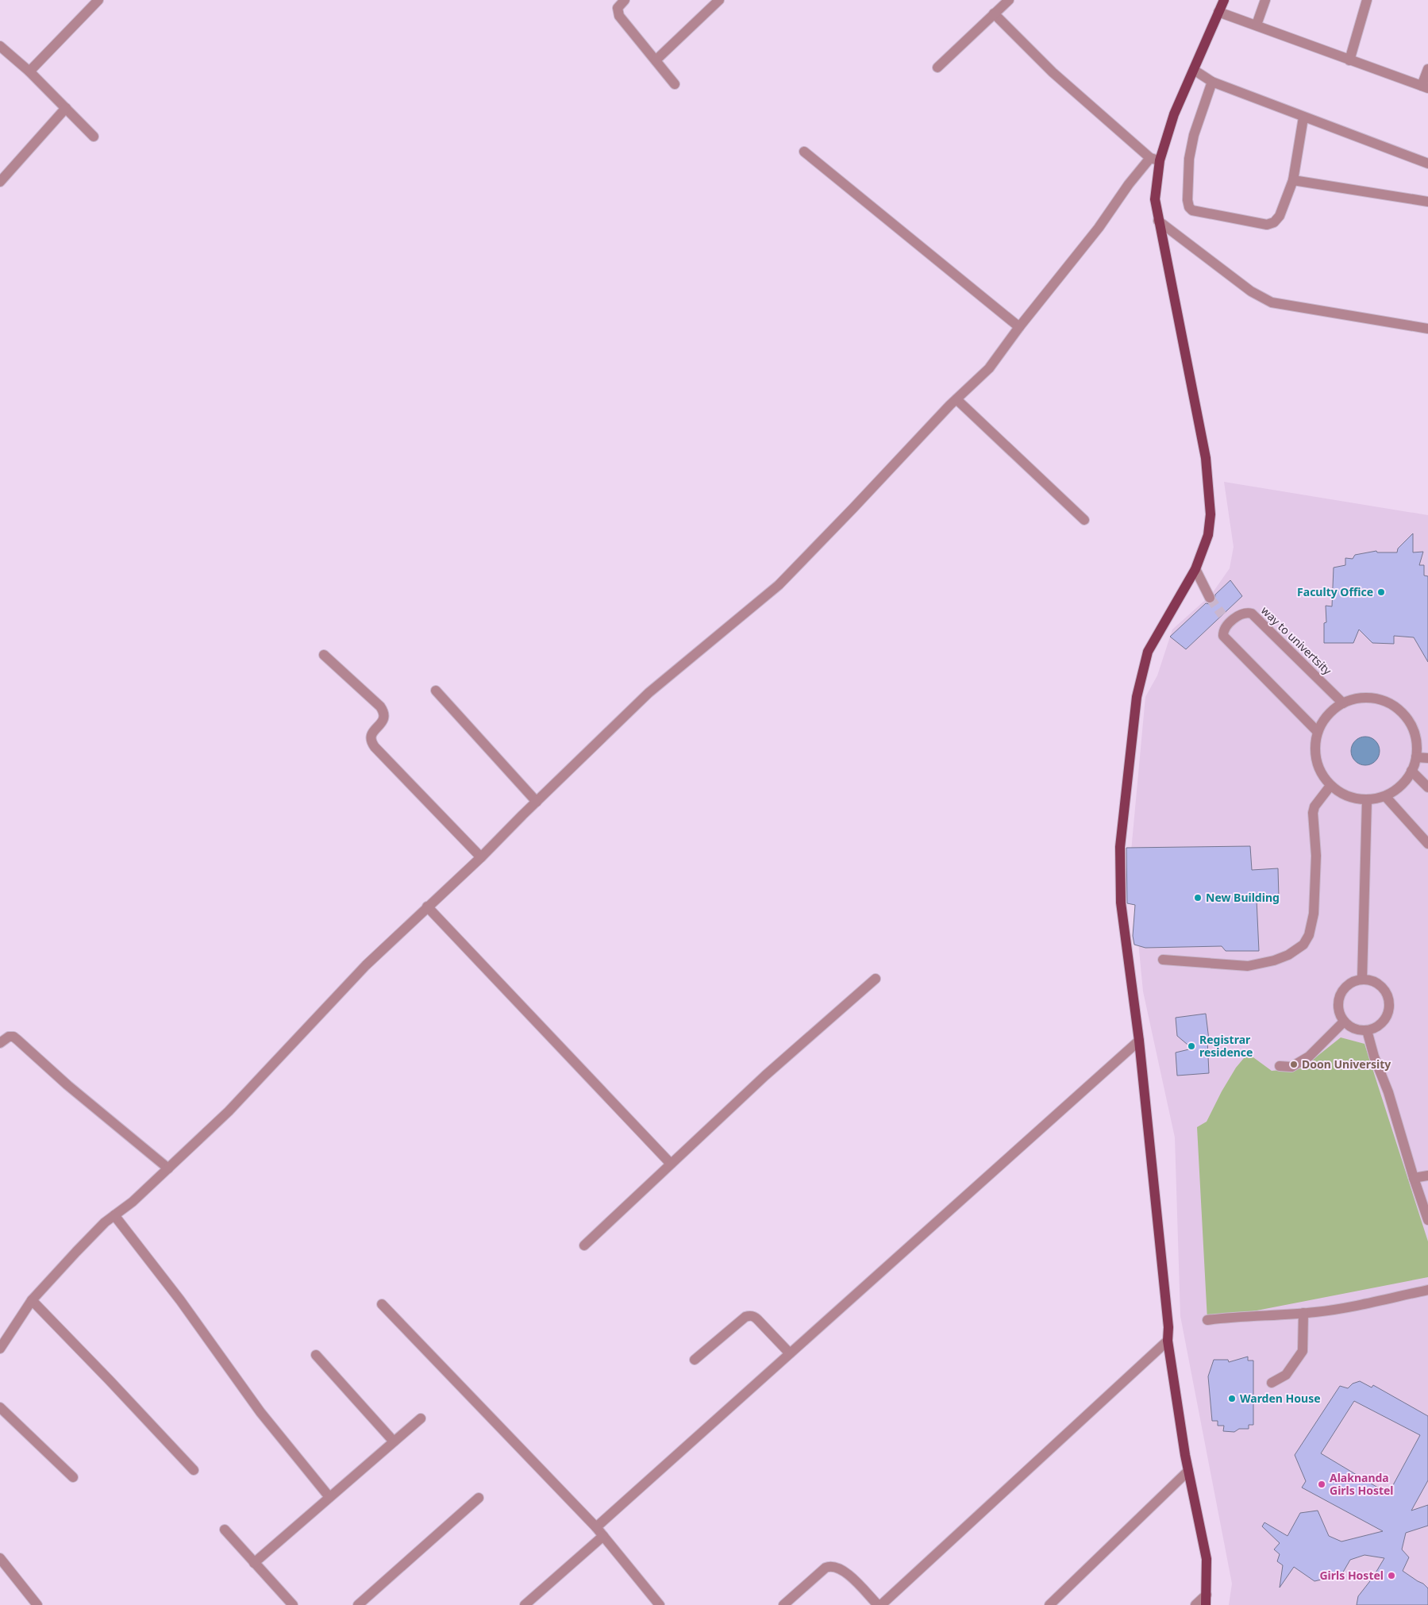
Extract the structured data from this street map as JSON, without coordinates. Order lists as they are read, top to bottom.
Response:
{
  "streets": {
    "street": ["way to univertsity"]
  },
  "places": [
    "Faculty Office",
    "New Building",
    "Registrar residence",
    "Doon University",
    "Warden House",
    "Alaknanda Girls Hostel",
    "Girls Hostel"
  ]
}
